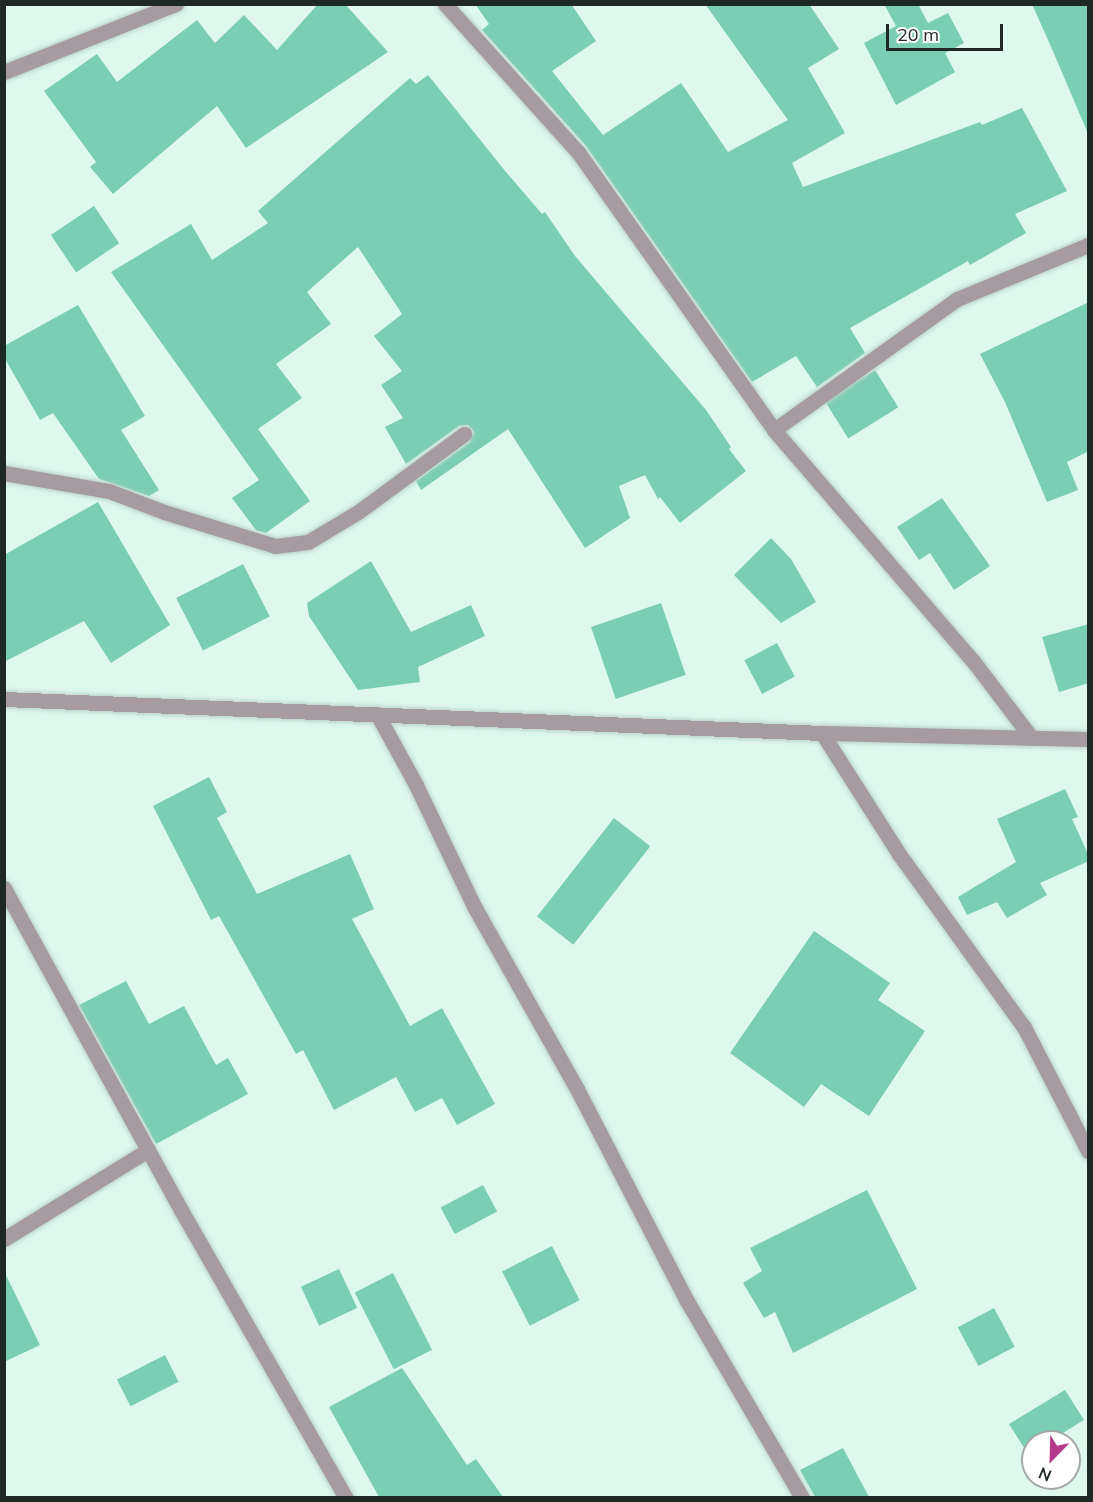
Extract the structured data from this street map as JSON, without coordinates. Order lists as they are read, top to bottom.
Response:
{
  "scale_bar": "20 m",
  "north": "bottom left"
}
